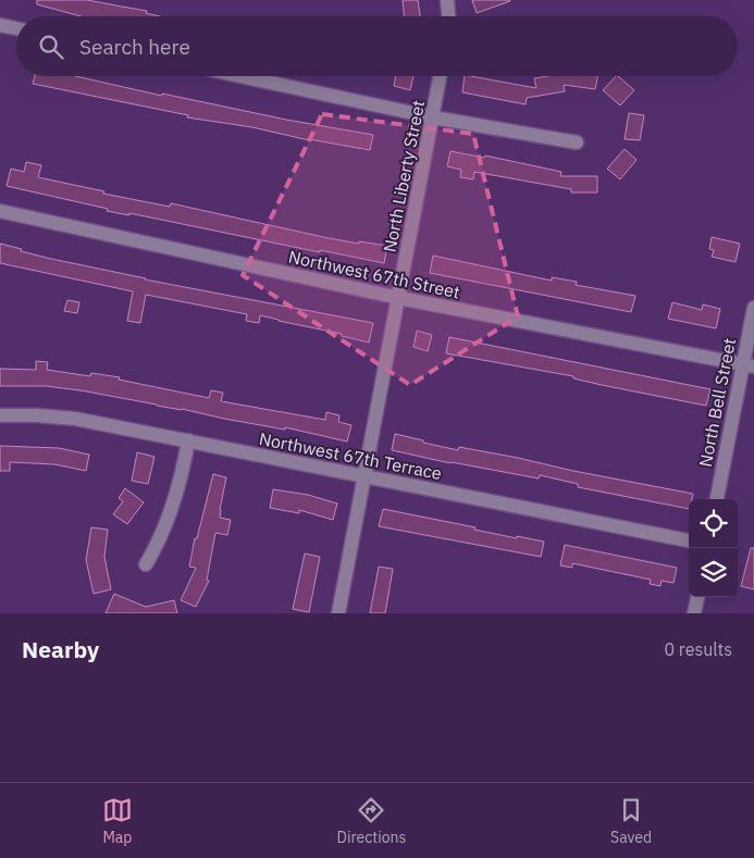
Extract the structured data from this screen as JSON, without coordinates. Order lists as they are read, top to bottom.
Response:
{
  "streets": {
    "street": [
      "North Liberty Street",
      "Northwest 67th Street",
      "North Bell Street",
      "Northwest 67th Terrace"
    ]
  },
  "crossings": [
    ["North Liberty Street", "Northwest 67th Street"],
    ["North Liberty Street", "Northwest 67th Terrace"],
    ["Northwest 67th Street", "North Bell Street"]
  ],
  "page": {
    "search": "Search here",
    "heading": ["Nearby", "0 results"],
    "nav": ["Map", "Directions", "Saved"]
  }
}
